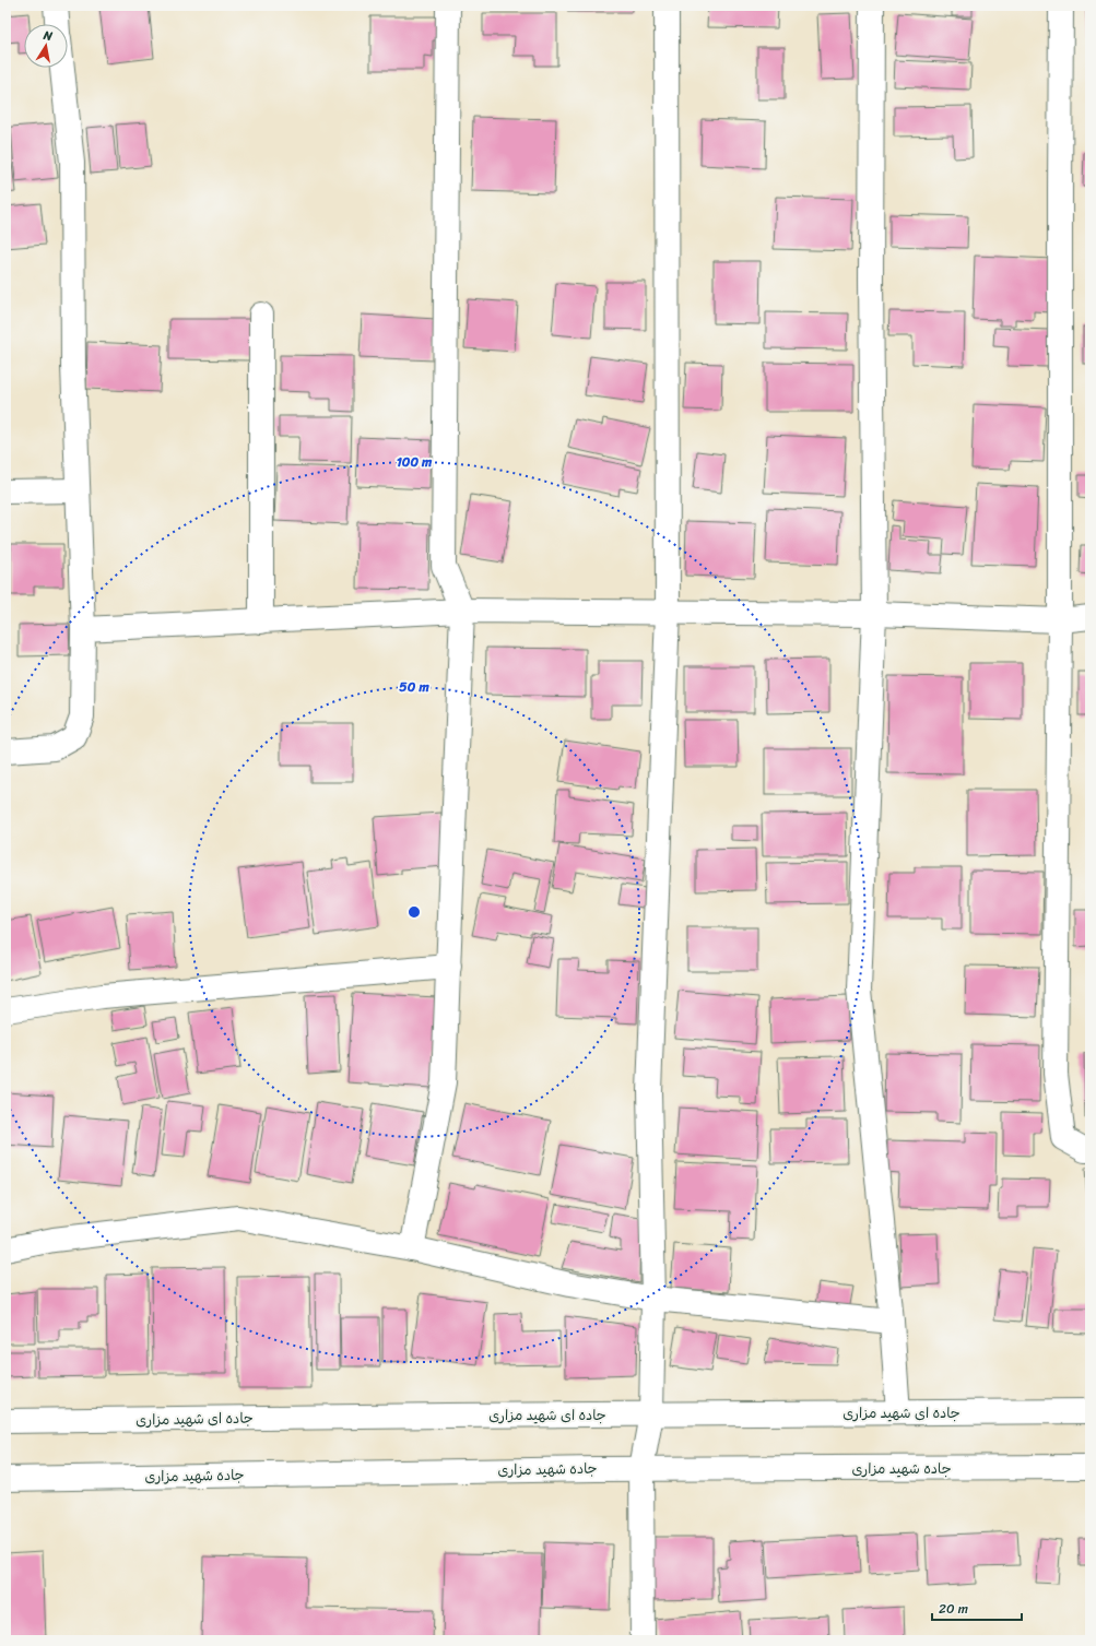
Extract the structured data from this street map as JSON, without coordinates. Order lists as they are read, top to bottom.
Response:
{
  "streets": {
    "street": ["جاده ای شهید مزاری", "جاده شهید مزاری"]
  },
  "scale_bar": "20 m",
  "north": "top",
  "rings": ["100 m", "50 m"]
}
